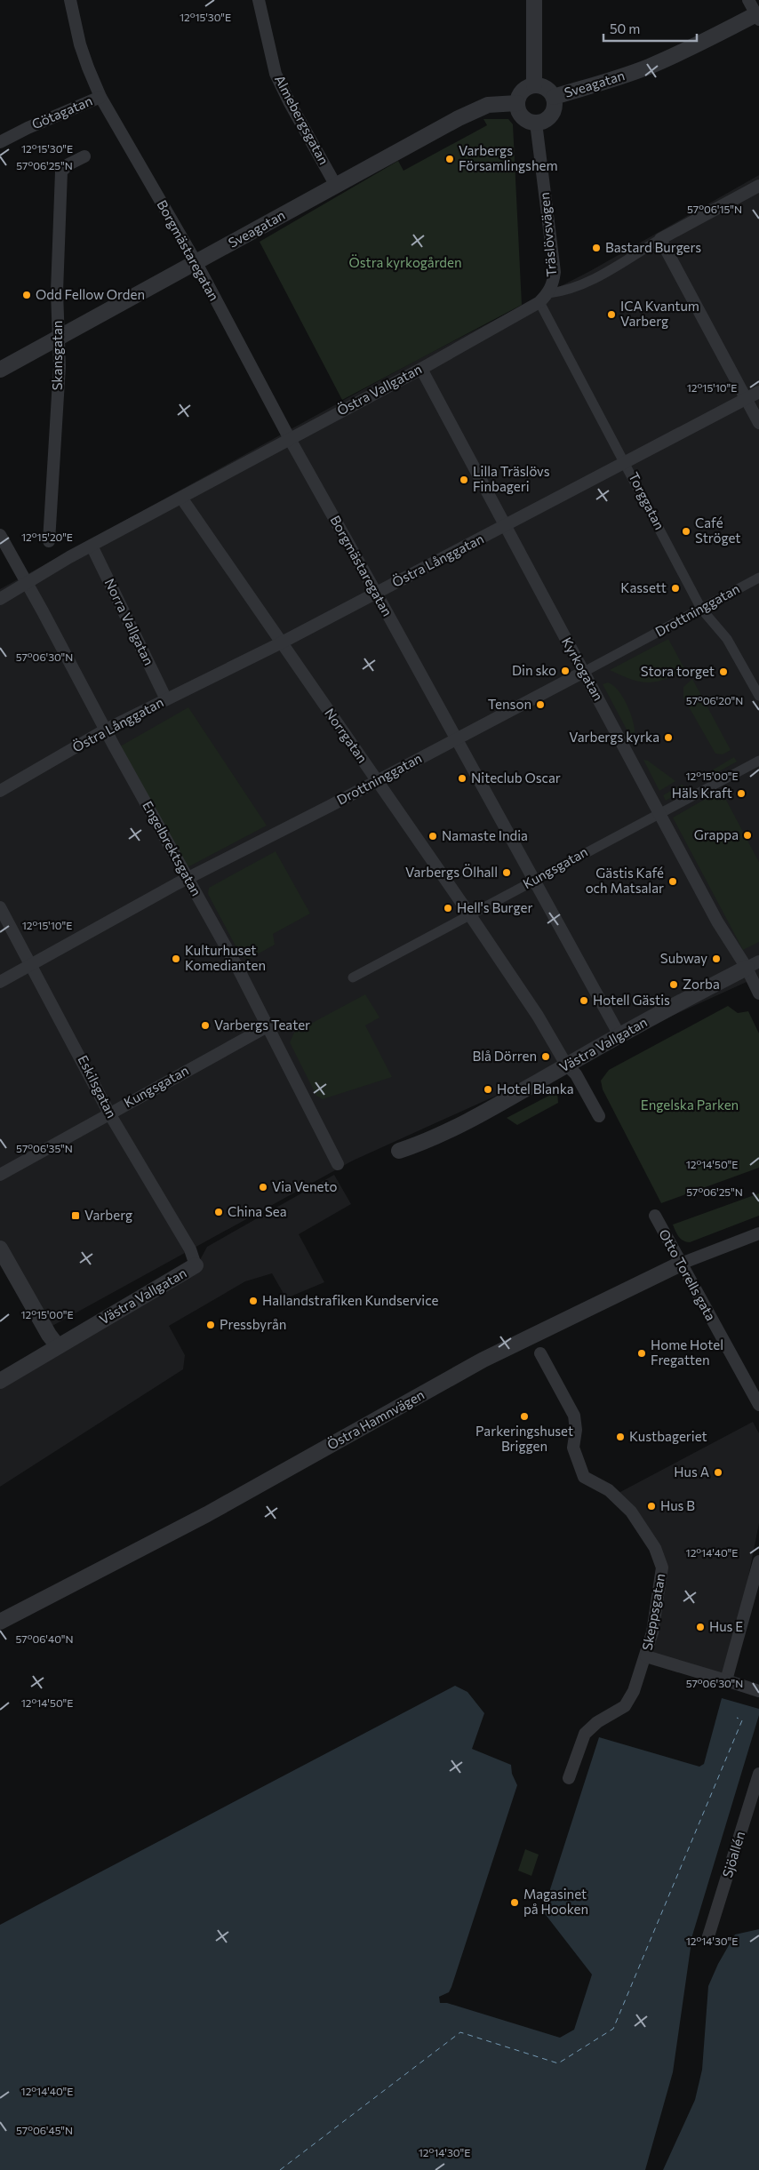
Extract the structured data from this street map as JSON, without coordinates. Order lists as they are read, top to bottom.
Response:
{
  "streets": {
    "street": [
      "Sveagatan",
      "Götagatan",
      "Almebergsgatan",
      "Träslövsvägen",
      "Borgmästaregatan",
      "Skansgatan",
      "Östra Vallgatan",
      "Torggatan",
      "Östra Långgatan",
      "Drottninggatan",
      "Norra Vallgatan",
      "Kyrkogatan",
      "Norrgatan",
      "Engelbrektsgatan",
      "Kungsgatan",
      "Västra Vallgatan",
      "Eskilsgatan",
      "Otto Torells gata",
      "Östra Hamnvägen",
      "Skeppsgatan",
      "Sjöallén"
    ]
  },
  "crossings": [
    ["Sveagatan", "Almebergsgatan"],
    ["Sveagatan", "Träslövsvägen"],
    ["Sveagatan", "Borgmästaregatan"],
    ["Sveagatan", "Skansgatan"],
    ["Götagatan", "Borgmästaregatan"],
    ["Träslövsvägen", "Östra Vallgatan"],
    ["Träslövsvägen", "Torggatan"],
    ["Borgmästaregatan", "Östra Vallgatan"],
    ["Borgmästaregatan", "Östra Långgatan"],
    ["Borgmästaregatan", "Drottninggatan"],
    ["Borgmästaregatan", "Kungsgatan"],
    ["Borgmästaregatan", "Västra Vallgatan"],
    ["Östra Vallgatan", "Torggatan"],
    ["Östra Vallgatan", "Norra Vallgatan"],
    ["Östra Vallgatan", "Kyrkogatan"],
    ["Östra Vallgatan", "Norrgatan"],
    ["Östra Vallgatan", "Engelbrektsgatan"],
    ["Torggatan", "Östra Långgatan"],
    ["Torggatan", "Drottninggatan"],
    ["Östra Långgatan", "Norra Vallgatan"],
    ["Östra Långgatan", "Kyrkogatan"],
    ["Östra Långgatan", "Norrgatan"],
    ["Östra Långgatan", "Engelbrektsgatan"],
    ["Drottninggatan", "Kyrkogatan"],
    ["Drottninggatan", "Norrgatan"],
    ["Drottninggatan", "Engelbrektsgatan"],
    ["Drottninggatan", "Eskilsgatan"],
    ["Kyrkogatan", "Kungsgatan"],
    ["Kyrkogatan", "Västra Vallgatan"],
    ["Norrgatan", "Kungsgatan"],
    ["Norrgatan", "Västra Vallgatan"],
    ["Engelbrektsgatan", "Kungsgatan"],
    ["Kungsgatan", "Eskilsgatan"],
    ["Västra Vallgatan", "Eskilsgatan"],
    ["Otto Torells gata", "Östra Hamnvägen"]
  ],
  "parks": ["Östra kyrkogården", "Engelska Parken"],
  "places": {
    "other": [
      "Varbergs Församlingshem",
      "Bastard Burgers",
      "Odd Fellow Orden",
      "ICA Kvantum Varberg",
      "Lilla Träslövs Finbageri",
      "Café Ströget",
      "Kassett",
      "Din sko",
      "Stora torget",
      "Tenson",
      "Varbergs kyrka",
      "Niteclub Oscar",
      "Häls Kraft",
      "Grappa",
      "Namaste India",
      "Varbergs Ölhall",
      "Gästis Kafé och Matsalar",
      "Hell's Burger",
      "Kulturhuset Komedianten",
      "Subway",
      "Zorba",
      "Hotell Gästis",
      "Varbergs Teater",
      "Blå Dörren",
      "Hotel Blanka",
      "Via Veneto",
      "China Sea",
      "Hallandstrafiken Kundservice",
      "Pressbyrån",
      "Home Hotel Fregatten",
      "Parkeringshuset Briggen",
      "Kustbageriet",
      "Hus A",
      "Hus B",
      "Hus E",
      "Magasinet på Hooken"
    ],
    "transit": ["Varberg"]
  },
  "scale_bar": "50 m",
  "coordinates": [
    "12°15'30\"E",
    "57°06'25\"N",
    "57°06'15\"N",
    "12°15'10\"E",
    "12°15'20\"E",
    "57°06'30\"N",
    "57°06'20\"N",
    "12°15'00\"E",
    "57°06'35\"N",
    "12°14'50\"E",
    "12°14'40\"E",
    "57°06'40\"N",
    "12°14'30\"E",
    "57°06'45\"N"
  ]
}
